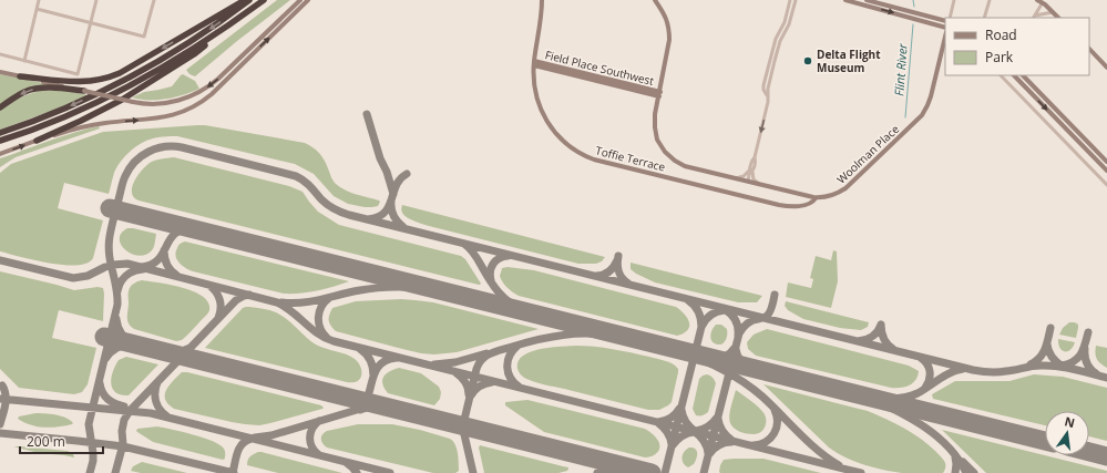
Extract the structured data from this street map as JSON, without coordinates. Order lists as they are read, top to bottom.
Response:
{
  "streets": {
    "main road": ["Field Place Southwest", "Woolman Place", "Toffie Terrace"]
  },
  "crossings": [
    ["Field Place Southwest", "Woolman Place"],
    ["Field Place Southwest", "Toffie Terrace"],
    ["Woolman Place", "Toffie Terrace"]
  ],
  "water": ["Flint River"],
  "places": ["Delta Flight Museum"],
  "legend": ["Road", "Park"],
  "scale_bar": "200 m",
  "north": "top"
}
